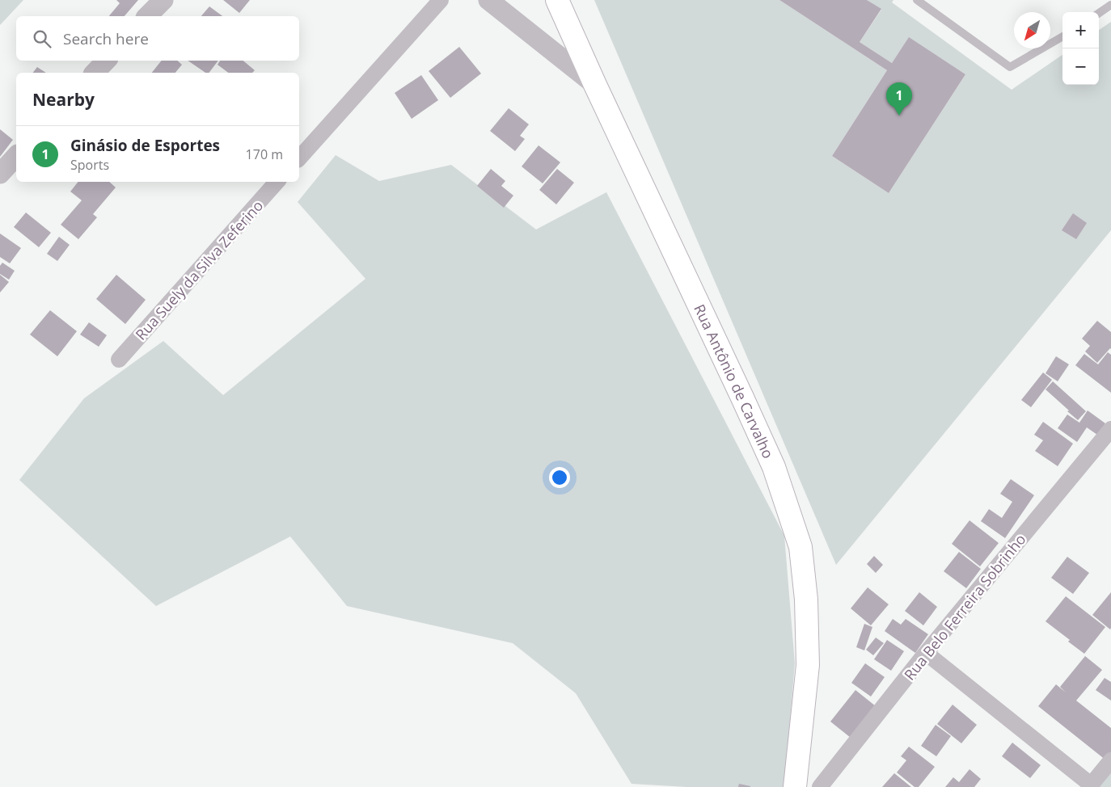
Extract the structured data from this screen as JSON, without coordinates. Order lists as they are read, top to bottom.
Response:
{
  "streets": {
    "main road": ["Rua Antônio de Carvalho"],
    "street": ["Rua Suely da Silva Zeferino", "Rua Belo Ferreira Sobrinho"]
  },
  "north": "bottom left",
  "page": {
    "map_buttons": ["+", "−"],
    "search": "Search here",
    "heading": "Nearby",
    "pins": "1",
    "list": [
      {
        "mark": "1",
        "name": "Ginásio de Esportes",
        "note": "Sports",
        "value": "170 m"
      }
    ]
  }
}
